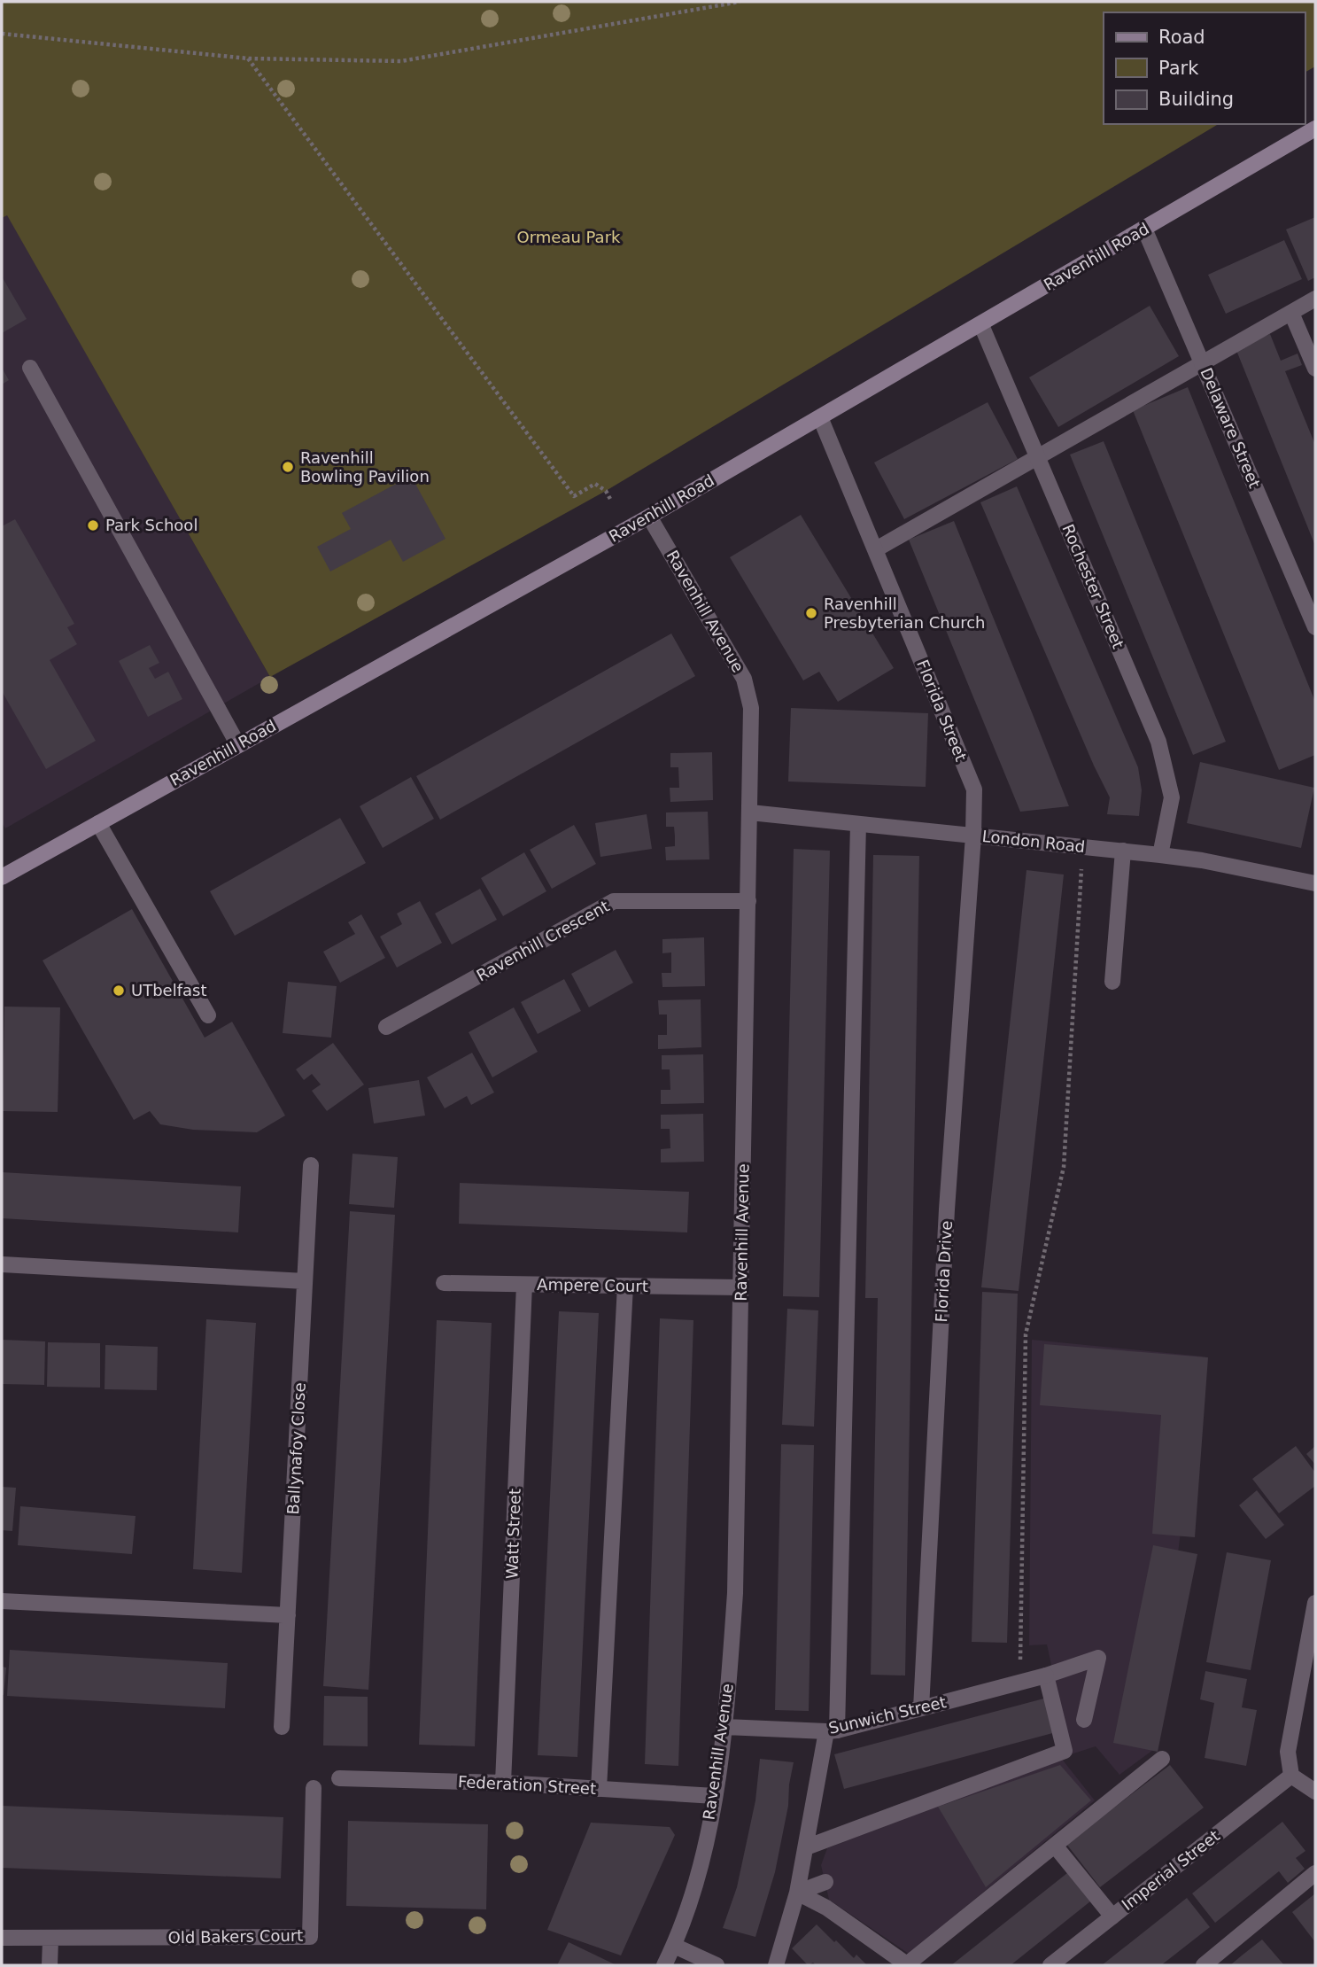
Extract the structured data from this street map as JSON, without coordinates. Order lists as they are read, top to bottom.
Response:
{
  "streets": {
    "main road": ["Ravenhill Road"],
    "street": [
      "Delaware Street",
      "Rochester Street",
      "Ravenhill Avenue",
      "Florida Street",
      "London Road",
      "Ravenhill Crescent",
      "Florida Drive",
      "Ampere Court",
      "Ballynafoy Close",
      "Watt Street",
      "Sunwich Street",
      "Federation Street",
      "Imperial Street",
      "Old Bakers Court"
    ]
  },
  "crossings": [
    ["Ravenhill Road", "Delaware Street"],
    ["Ravenhill Road", "Rochester Street"],
    ["Ravenhill Road", "Ravenhill Avenue"],
    ["Ravenhill Road", "Florida Street"],
    ["Rochester Street", "London Road"],
    ["Ravenhill Avenue", "London Road"],
    ["Ravenhill Avenue", "Ravenhill Crescent"],
    ["Ravenhill Avenue", "Ampere Court"],
    ["Ravenhill Avenue", "Sunwich Street"],
    ["Ravenhill Avenue", "Federation Street"],
    ["Florida Street", "London Road"],
    ["Florida Street", "Florida Drive"],
    ["London Road", "Florida Drive"],
    ["Florida Drive", "Sunwich Street"],
    ["Ampere Court", "Watt Street"],
    ["Watt Street", "Federation Street"]
  ],
  "parks": ["Ormeau Park"],
  "places": [
    "Ravenhill Bowling Pavilion",
    "Park School",
    "Ravenhill Presbyterian Church",
    "UTbelfast"
  ],
  "legend": ["Road", "Park", "Building"]
}
